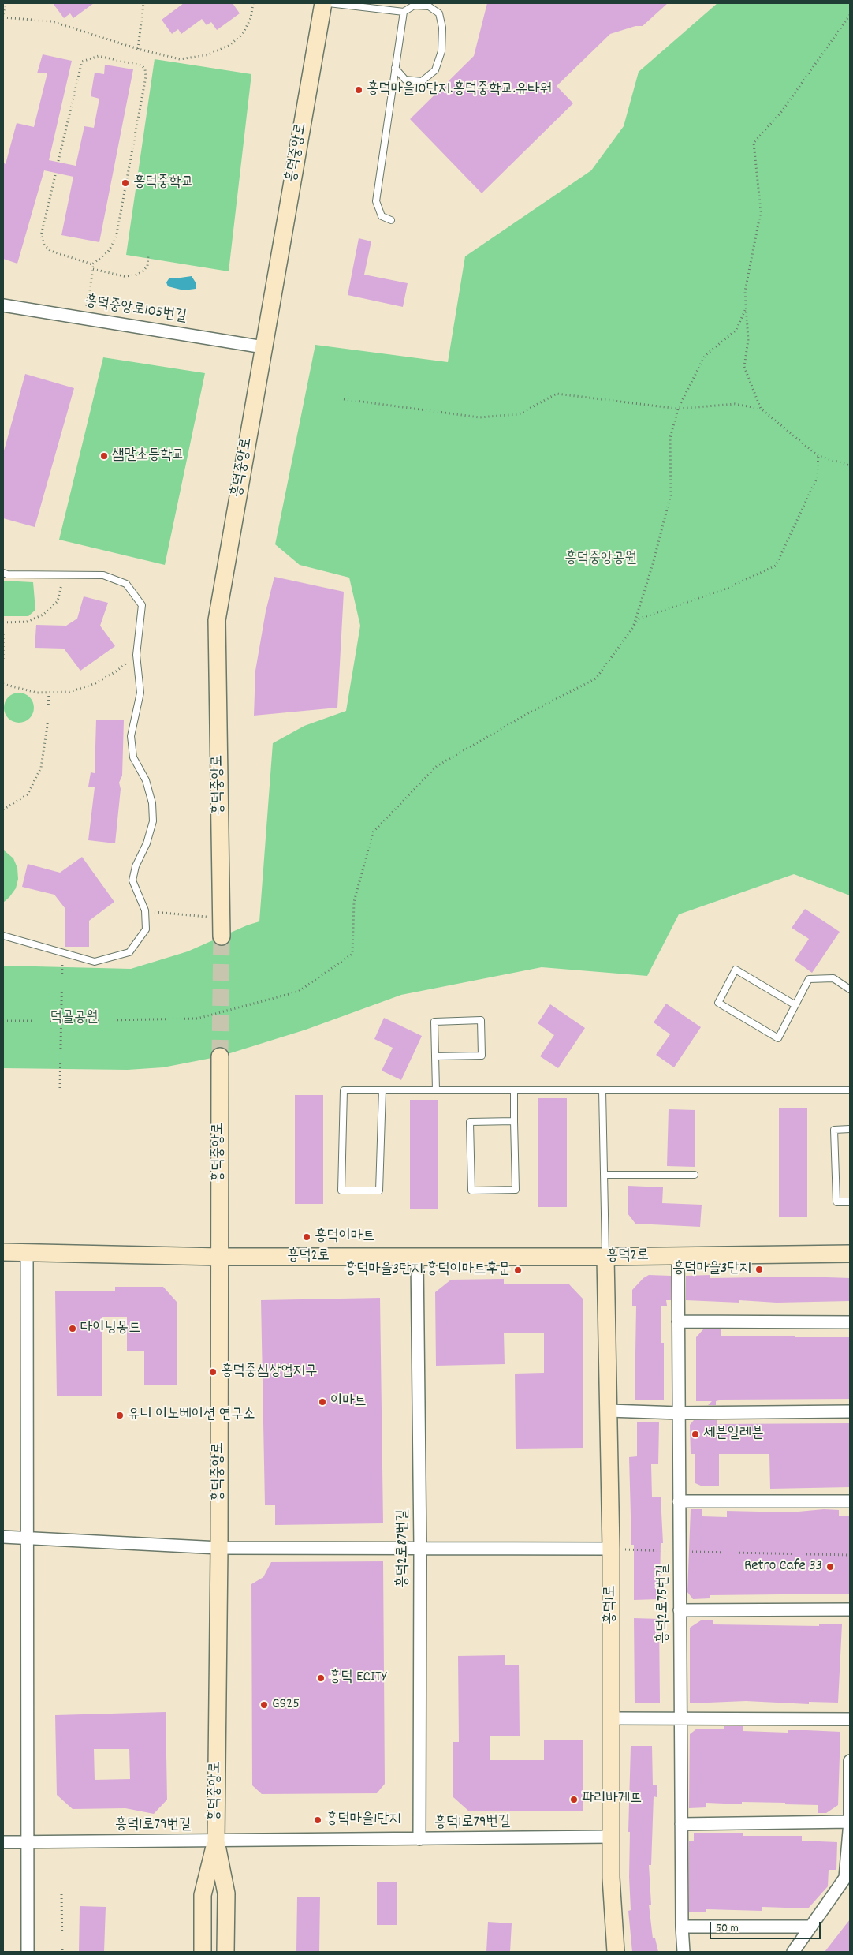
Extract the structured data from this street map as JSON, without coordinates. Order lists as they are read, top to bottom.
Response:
{
  "streets": {
    "street": [
      "흥덕중앙로",
      "흥덕중앙로105번길",
      "흥덕2로",
      "흥덕2로87번길",
      "흥덕2로75번길",
      "흥덕1로",
      "흥덕1로79번길"
    ]
  },
  "crossings": [
    ["흥덕중앙로", "흥덕중앙로105번길"],
    ["흥덕중앙로", "흥덕2로"],
    ["흥덕중앙로", "흥덕1로79번길"],
    ["흥덕2로", "흥덕2로87번길"],
    ["흥덕2로", "흥덕2로75번길"],
    ["흥덕2로", "흥덕1로"],
    ["흥덕2로87번길", "흥덕1로79번길"],
    ["흥덕1로", "흥덕1로79번길"]
  ],
  "parks": ["흥덕중앙공원", "덕골공원"],
  "places": [
    "흥덕마을10단지.흥덕중학교.유타워",
    "흥덕중학교",
    "샘말초등학교",
    "흥덕이마트",
    "흥덕마을3단지",
    "흥덕마을3단지.흥덕이마트후문",
    "다이닝몽드",
    "흥덕중심상업지구",
    "이마트",
    "유니 이노베이션 연구소",
    "세븐일레븐",
    "Retro Cafe 33",
    "흥덕 ECITY",
    "GS25",
    "파리바게뜨",
    "흥덕마을1단지"
  ],
  "scale_bar": "50 m"
}
